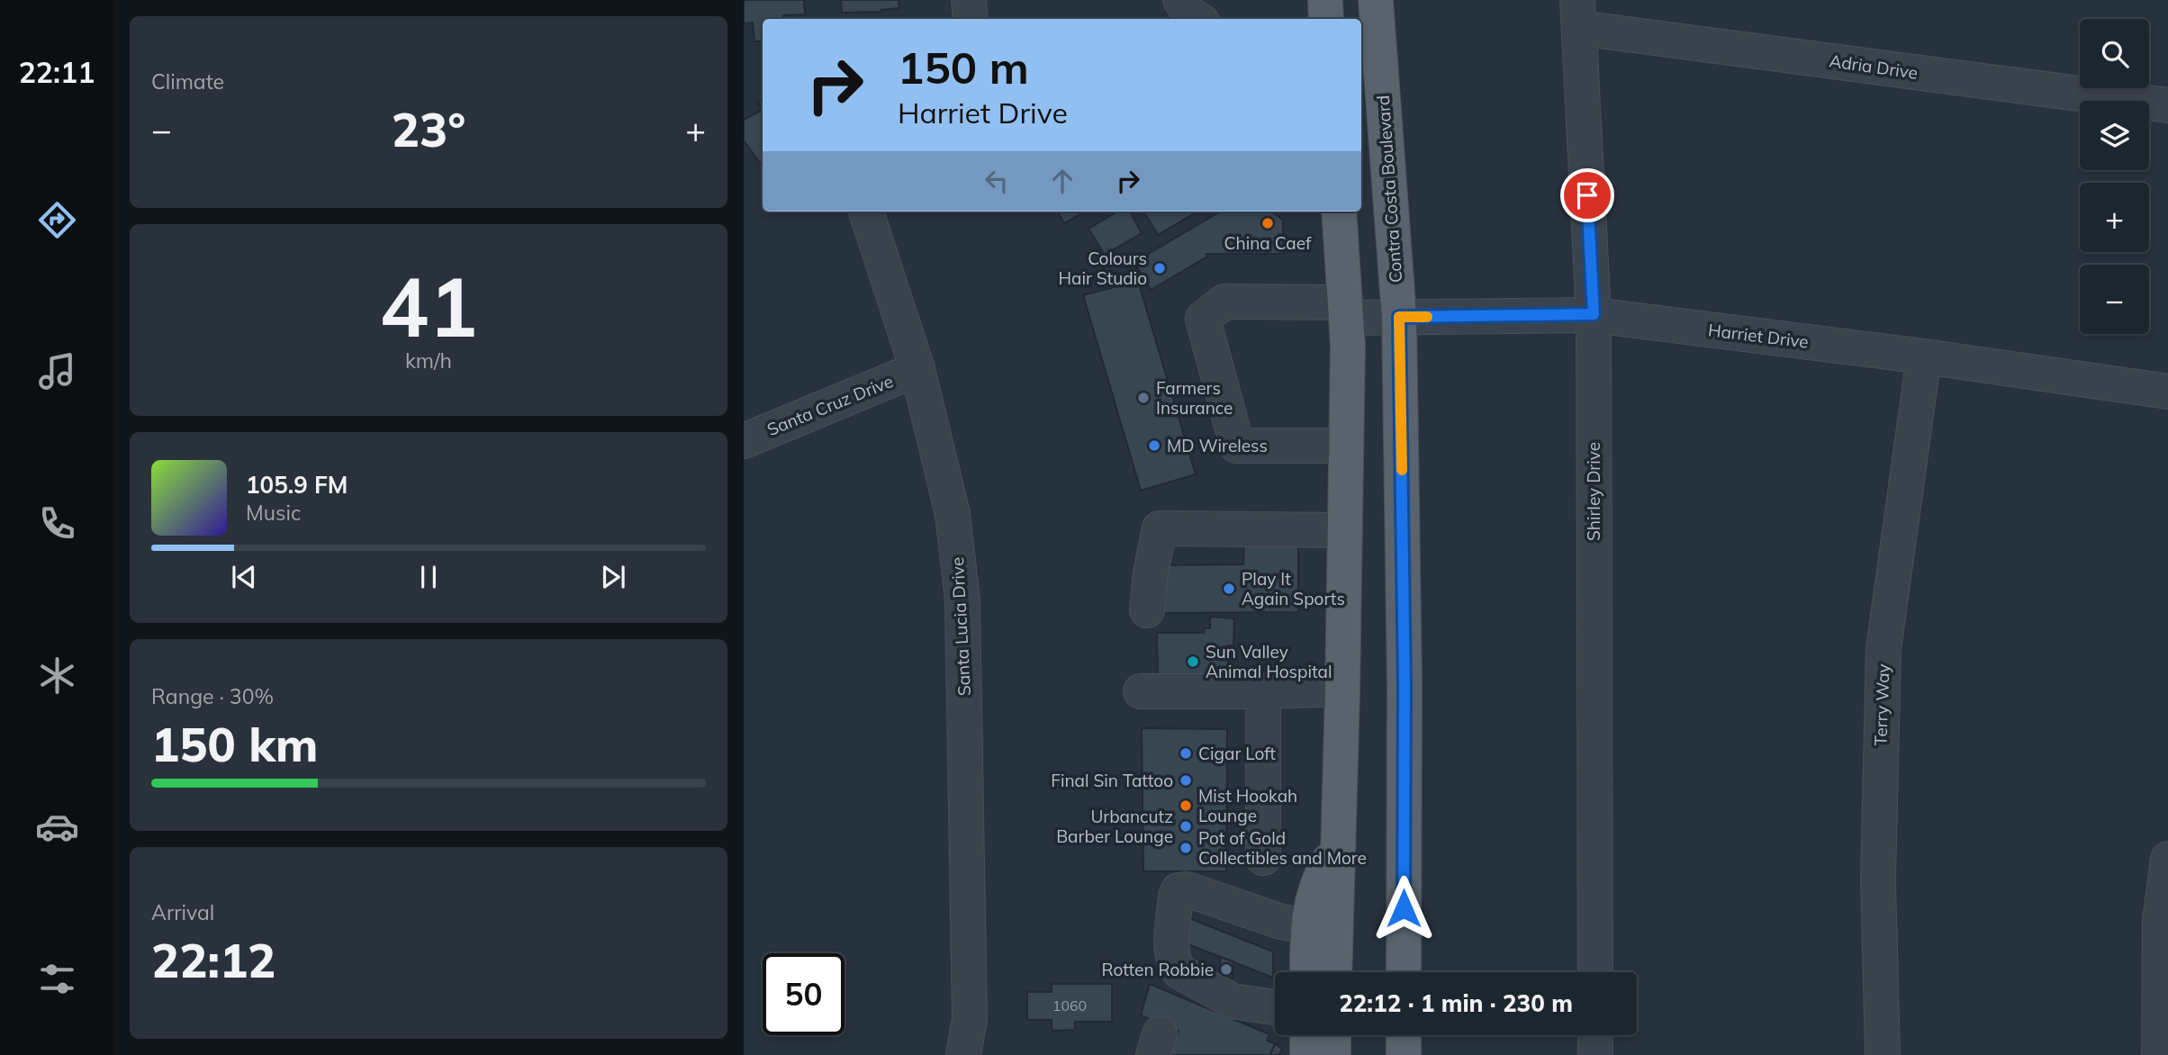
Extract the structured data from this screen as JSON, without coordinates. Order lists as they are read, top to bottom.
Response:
{
  "streets": {
    "main road": ["Contra Costa Boulevard"],
    "street": [
      "Adria Drive",
      "Harriet Drive",
      "Santa Cruz Drive",
      "Shirley Drive",
      "Santa Lucia Drive",
      "Terry Way"
    ]
  },
  "crossings": [
    ["Adria Drive", "Shirley Drive"],
    ["Contra Costa Boulevard", "Harriet Drive"],
    ["Harriet Drive", "Shirley Drive"],
    ["Harriet Drive", "Terry Way"],
    ["Santa Cruz Drive", "Santa Lucia Drive"]
  ],
  "places": [
    "China Caef",
    "Colours Hair Studio",
    "Farmers Insurance",
    "MD Wireless",
    "Play It Again Sports",
    "Sun Valley Animal Hospital",
    "Cigar Loft",
    "Final Sin Tattoo",
    "Mist Hookah Lounge",
    "Urbancutz Barber Lounge",
    "Pot of Gold Collectibles and More",
    "Rotten Robbie"
  ],
  "house_numbers": ["1060"],
  "page": {
    "tabs": "22:11",
    "tile": [
      "Climate",
      ["41", "km/h"],
      ["Range · 30%", "150 km"],
      ["Arrival", "22:12"]
    ],
    "map_buttons": ["+", "−"],
    "turn": ["150 m", "Harriet Drive"],
    "heat": ["−", "23°", "+"],
    "song": ["105.9 FM", "Music"],
    "limit": "50",
    "trip": "22:12 · 1 min · 230 m"
  }
}
